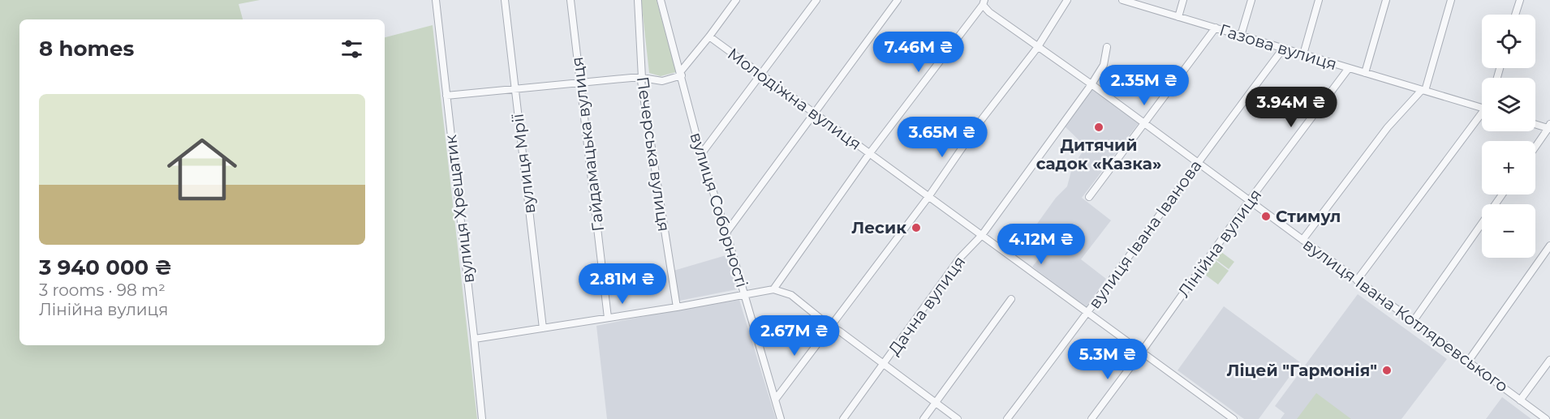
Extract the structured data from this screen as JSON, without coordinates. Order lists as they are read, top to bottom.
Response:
{
  "streets": {
    "street": [
      "Газова вулиця",
      "Молодіжна вулиця",
      "Гайдамацька вулиця",
      "Печерська вулиця",
      "вулиця Мрії",
      "вулиця Хрещатик",
      "вулиця Соборності",
      "вулиця Івана Іванова",
      "Лінійна вулиця",
      "Дачна вулиця",
      "вулиця Івана Котляревського"
    ]
  },
  "crossings": [
    ["Газова вулиця", "вулиця Івана Іванова"],
    ["Газова вулиця", "Лінійна вулиця"],
    ["Молодіжна вулиця", "вулиця Івана Іванова"],
    ["Молодіжна вулиця", "Лінійна вулиця"],
    ["Молодіжна вулиця", "Дачна вулиця"],
    ["вулиця Івана Іванова", "вулиця Івана Котляревського"],
    ["Лінійна вулиця", "вулиця Івана Котляревського"],
    ["Дачна вулиця", "вулиця Івана Котляревського"]
  ],
  "places": [
    "Дитячий садок «Казка»",
    "Стимул",
    "Лесик",
    "Ліцей \"Гармонія\""
  ],
  "page": {
    "map_buttons": ["+", "−"],
    "heading": "8 homes",
    "price": [
      "7.46M ₴",
      "2.35M ₴",
      "3.94M ₴",
      "3.65M ₴",
      "4.12M ₴",
      "2.81M ₴",
      "2.67M ₴",
      "5.3M ₴"
    ],
    "list": [
      {
        "name": "3 940 000 ₴",
        "note": "3 rooms · 98 m² · Лінійна вулиця"
      }
    ]
  }
}
